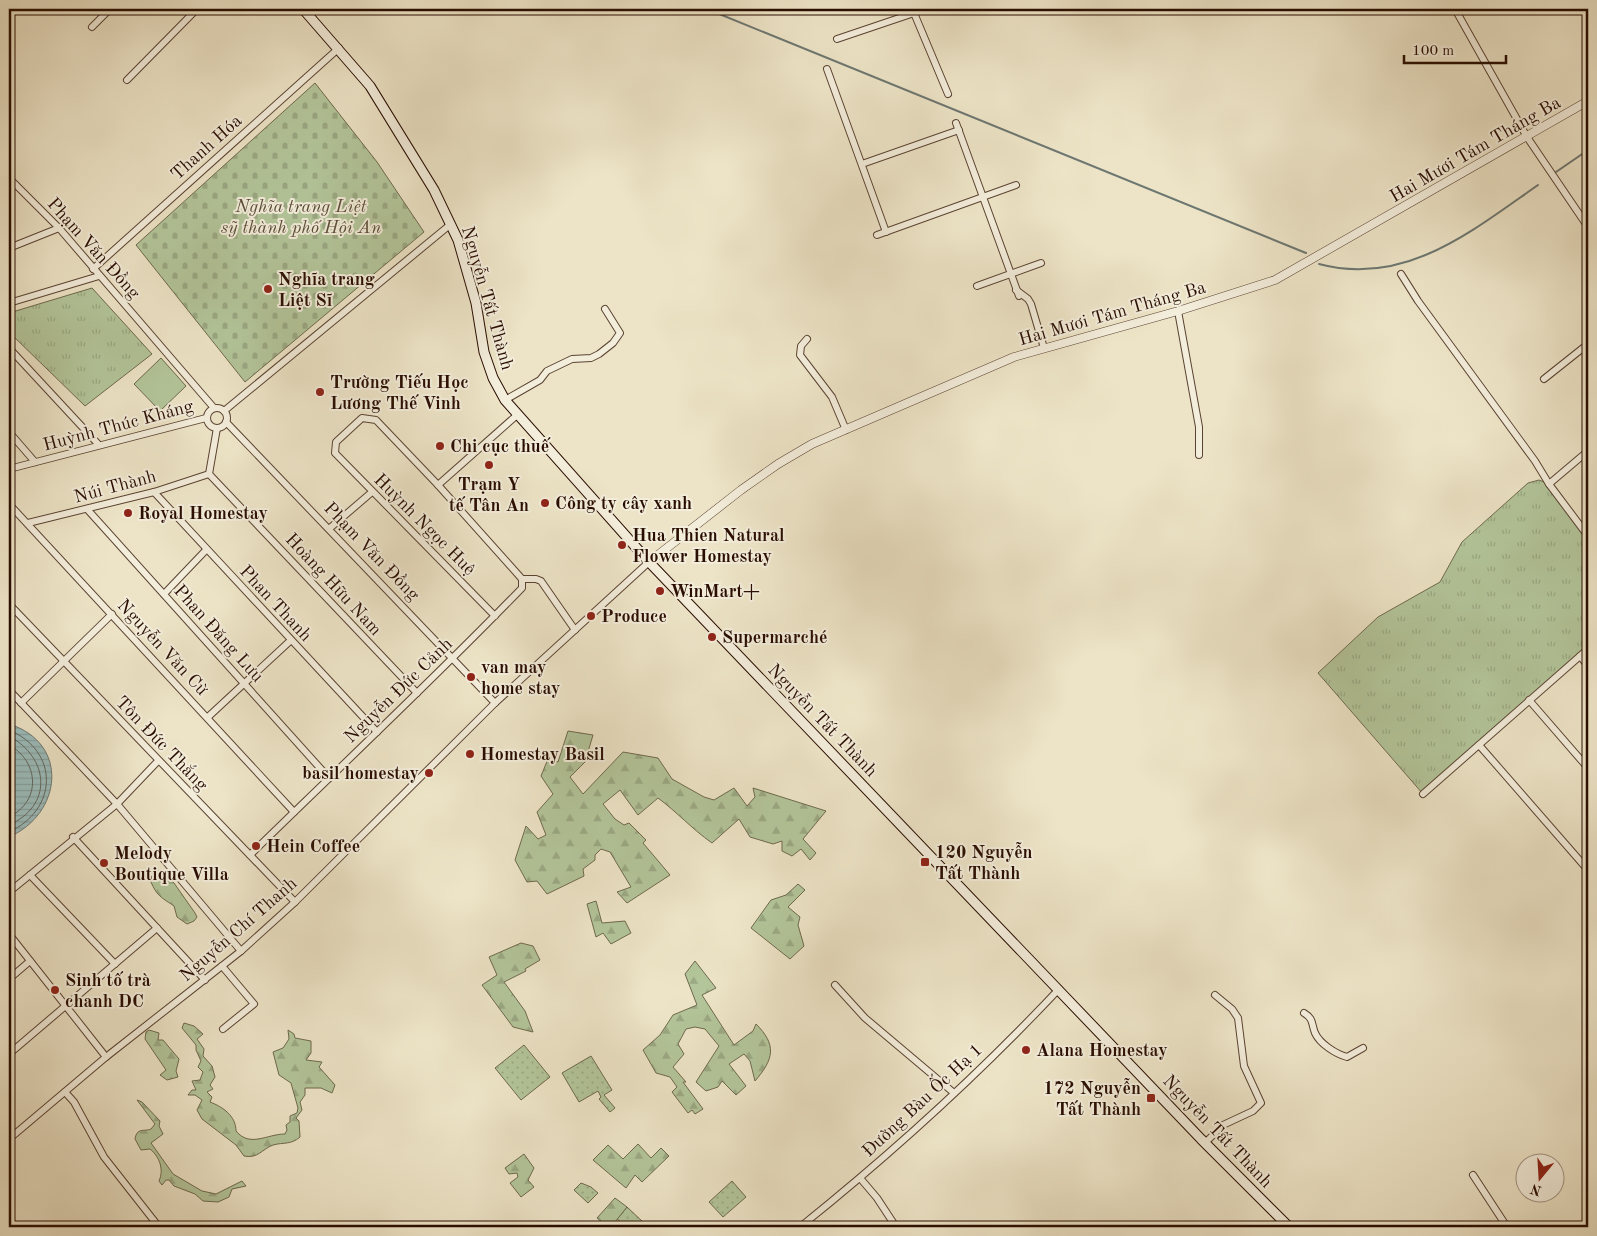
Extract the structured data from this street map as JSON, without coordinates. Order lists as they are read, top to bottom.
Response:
{
  "streets": {
    "main road": ["Nguyễn Tất Thành"],
    "street": [
      "Thanh Hóa",
      "Hai Mươi Tám Tháng Ba",
      "Phạm Văn Đồng",
      "Huỳnh Thúc Kháng",
      "Núi Thành",
      "Huỳnh Ngọc Huệ",
      "Hoàng Hữu Nam",
      "Phan Thanh",
      "Phan Đăng Lưu",
      "Nguyễn Văn Cừ",
      "Nguyễn Đức Cảnh",
      "Tôn Đức Thắng",
      "Nguyễn Chí Thanh",
      "Đường Bàu Ốc Hạ 1"
    ]
  },
  "crossings": [
    ["Thanh Hóa", "Phạm Văn Đồng"],
    ["Thanh Hóa", "Nguyễn Tất Thành"],
    ["Hai Mươi Tám Tháng Ba", "Nguyễn Tất Thành"],
    ["Hai Mươi Tám Tháng Ba", "Nguyễn Chí Thanh"],
    ["Phạm Văn Đồng", "Huỳnh Thúc Kháng"],
    ["Phạm Văn Đồng", "Nguyễn Đức Cảnh"],
    ["Phạm Văn Đồng", "Nguyễn Chí Thanh"],
    ["Nguyễn Tất Thành", "Nguyễn Chí Thanh"],
    ["Nguyễn Tất Thành", "Đường Bàu Ốc Hạ 1"],
    ["Núi Thành", "Hoàng Hữu Nam"],
    ["Núi Thành", "Phan Thanh"],
    ["Núi Thành", "Phan Đăng Lưu"],
    ["Núi Thành", "Nguyễn Văn Cừ"],
    ["Huỳnh Ngọc Huệ", "Nguyễn Đức Cảnh"],
    ["Hoàng Hữu Nam", "Nguyễn Đức Cảnh"],
    ["Phan Thanh", "Nguyễn Đức Cảnh"],
    ["Phan Đăng Lưu", "Nguyễn Đức Cảnh"],
    ["Nguyễn Văn Cừ", "Nguyễn Đức Cảnh"],
    ["Nguyễn Đức Cảnh", "Tôn Đức Thắng"],
    ["Tôn Đức Thắng", "Nguyễn Chí Thanh"]
  ],
  "parks": ["Nghĩa trang Liệt sỹ thành phố Hội An"],
  "places": {
    "other": [
      "Nghĩa trang Liệt Sĩ",
      "Trường Tiếu Học Lương Thế Vinh",
      "Chi cục thuế",
      "Trạm Y tế Tân An",
      "Công ty cây xanh",
      "Royal Homestay",
      "Hua Thien Natural Flower Homestay",
      "WinMart+",
      "Produce",
      "Supermarché",
      "van may home stay",
      "Homestay Basil",
      "basil homestay",
      "Hein Coffee",
      "Melody Boutique Villa",
      "Sinh tố trà chanh DC",
      "Alana Homestay"
    ],
    "transit": ["120 Nguyễn Tất Thành", "172 Nguyễn Tất Thành"]
  },
  "scale_bar": "100 m",
  "north": "bottom"
}
